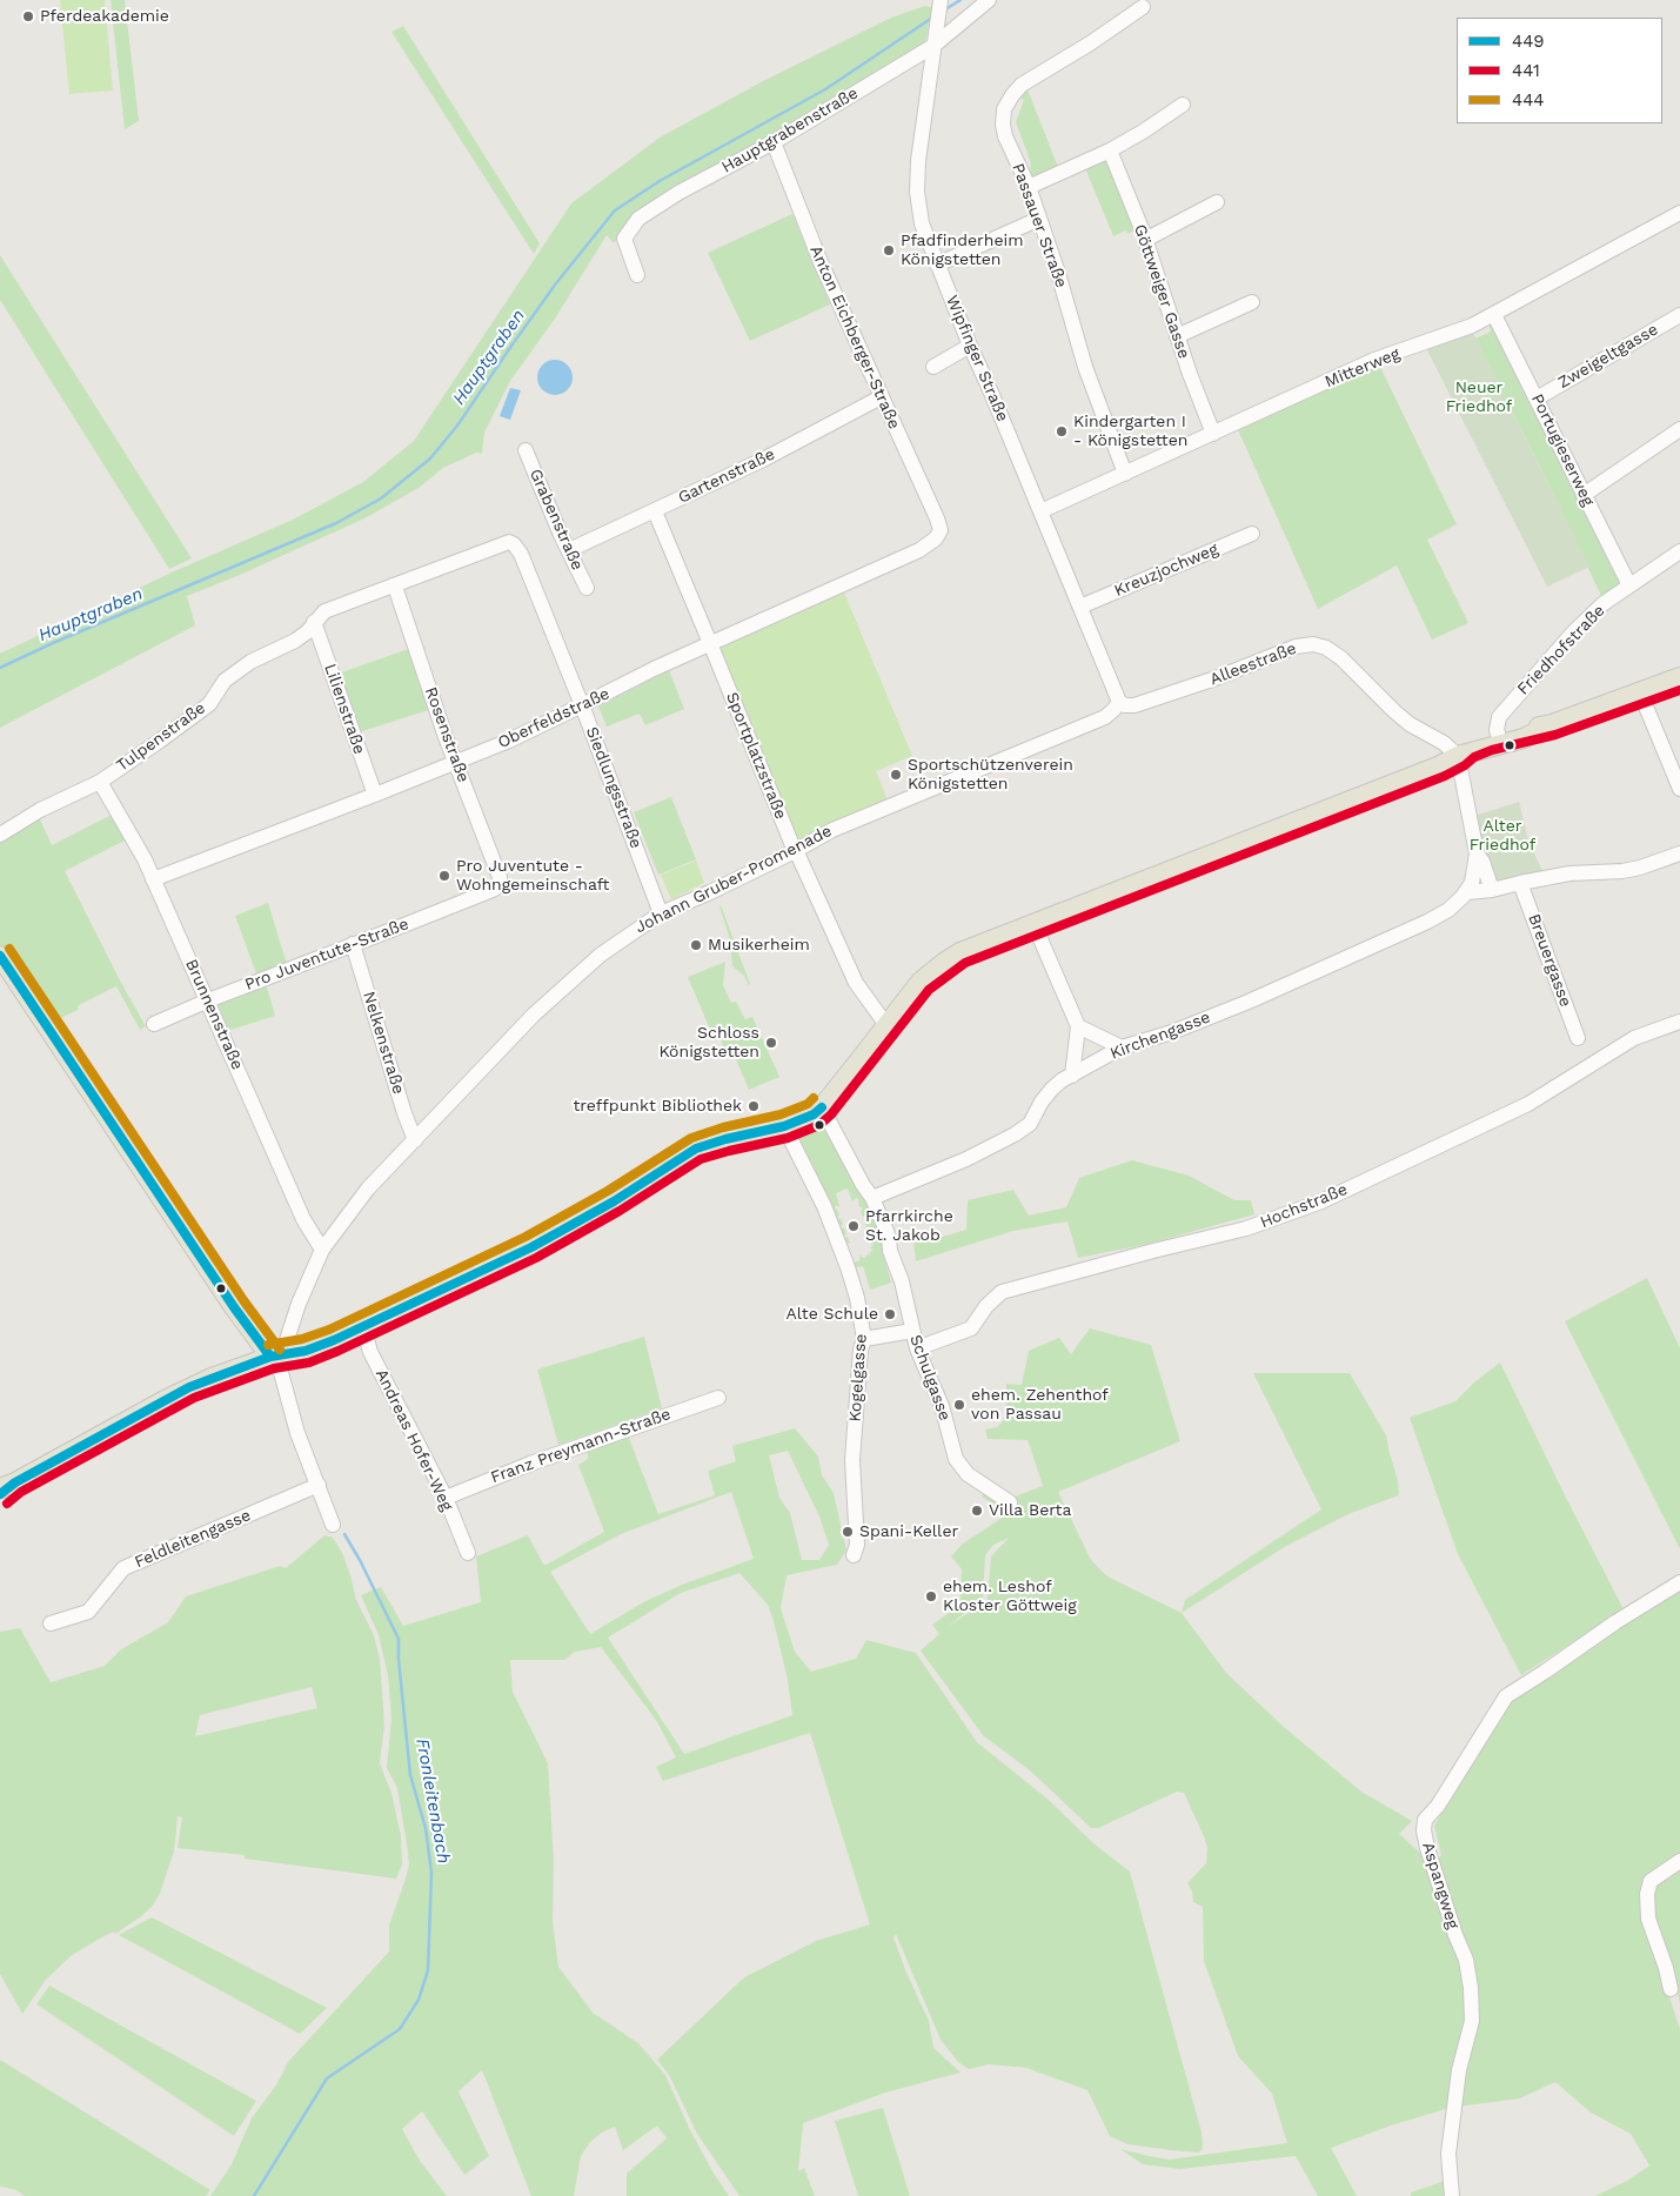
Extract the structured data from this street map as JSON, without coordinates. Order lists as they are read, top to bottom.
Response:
{
  "streets": {
    "street": [
      "Hauptgrabenstraße",
      "Passauer Straße",
      "Göttweiger Gasse",
      "Anton Eichberger-Straße",
      "Zweigeltgasse",
      "Wipfinger Straße",
      "Mitterweg",
      "Portugieserweg",
      "Gartenstraße",
      "Grabenstraße",
      "Kreuzjochweg",
      "Friedhofstraße",
      "Alleestraße",
      "Lilienstraße",
      "Oberfeldstraße",
      "Rosenstraße",
      "Tulpenstraße",
      "Sportplatzstraße",
      "Siedlungsstraße",
      "Johann Gruber-Promenade",
      "Pro Juventute-Straße",
      "Breuergasse",
      "Brunnenstraße",
      "Kirchengasse",
      "Nelkenstraße",
      "Hochstraße",
      "Kogelgasse",
      "Schulgasse",
      "Andreas Hofer-Weg",
      "Franz Preymann-Straße",
      "Feldleitengasse",
      "Aspangweg"
    ]
  },
  "crossings": [
    ["Hauptgrabenstraße", "Anton Eichberger-Straße"],
    ["Hauptgrabenstraße", "Wipfinger Straße"],
    ["Passauer Straße", "Mitterweg"],
    ["Göttweiger Gasse", "Mitterweg"],
    ["Anton Eichberger-Straße", "Gartenstraße"],
    ["Anton Eichberger-Straße", "Oberfeldstraße"],
    ["Zweigeltgasse", "Portugieserweg"],
    ["Wipfinger Straße", "Mitterweg"],
    ["Wipfinger Straße", "Kreuzjochweg"],
    ["Wipfinger Straße", "Alleestraße"],
    ["Wipfinger Straße", "Johann Gruber-Promenade"],
    ["Mitterweg", "Portugieserweg"],
    ["Portugieserweg", "Friedhofstraße"],
    ["Gartenstraße", "Grabenstraße"],
    ["Gartenstraße", "Sportplatzstraße"],
    ["Alleestraße", "Johann Gruber-Promenade"],
    ["Lilienstraße", "Oberfeldstraße"],
    ["Lilienstraße", "Tulpenstraße"],
    ["Oberfeldstraße", "Rosenstraße"],
    ["Oberfeldstraße", "Sportplatzstraße"],
    ["Oberfeldstraße", "Siedlungsstraße"],
    ["Oberfeldstraße", "Brunnenstraße"],
    ["Rosenstraße", "Tulpenstraße"],
    ["Rosenstraße", "Pro Juventute-Straße"],
    ["Tulpenstraße", "Siedlungsstraße"],
    ["Tulpenstraße", "Brunnenstraße"],
    ["Sportplatzstraße", "Johann Gruber-Promenade"],
    ["Siedlungsstraße", "Johann Gruber-Promenade"],
    ["Johann Gruber-Promenade", "Brunnenstraße"],
    ["Johann Gruber-Promenade", "Nelkenstraße"],
    ["Pro Juventute-Straße", "Brunnenstraße"],
    ["Pro Juventute-Straße", "Nelkenstraße"],
    ["Breuergasse", "Kirchengasse"],
    ["Kirchengasse", "Schulgasse"],
    ["Hochstraße", "Schulgasse"],
    ["Andreas Hofer-Weg", "Franz Preymann-Straße"]
  ],
  "water": ["Hauptgraben", "Fronleitenbach"],
  "parks": ["Neuer Friedhof", "Alter Friedhof"],
  "places": [
    "Pferdeakademie",
    "Pfadfinderheim Königstetten",
    "Kindergarten I - Königstetten",
    "Sportschützenverein Königstetten",
    "Pro Juventute - Wohngemeinschaft",
    "Musikerheim",
    "Schloss Königstetten",
    "treffpunkt Bibliothek",
    "Pfarrkirche St. Jakob",
    "Alte Schule",
    "ehem. Zehenthof von Passau",
    "Villa Berta",
    "Spani-Keller",
    "ehem. Leshof Kloster Göttweig"
  ],
  "lines": ["transit line 441", "transit line 444", "transit line 449"],
  "legend": ["449", "441", "444"]
}
